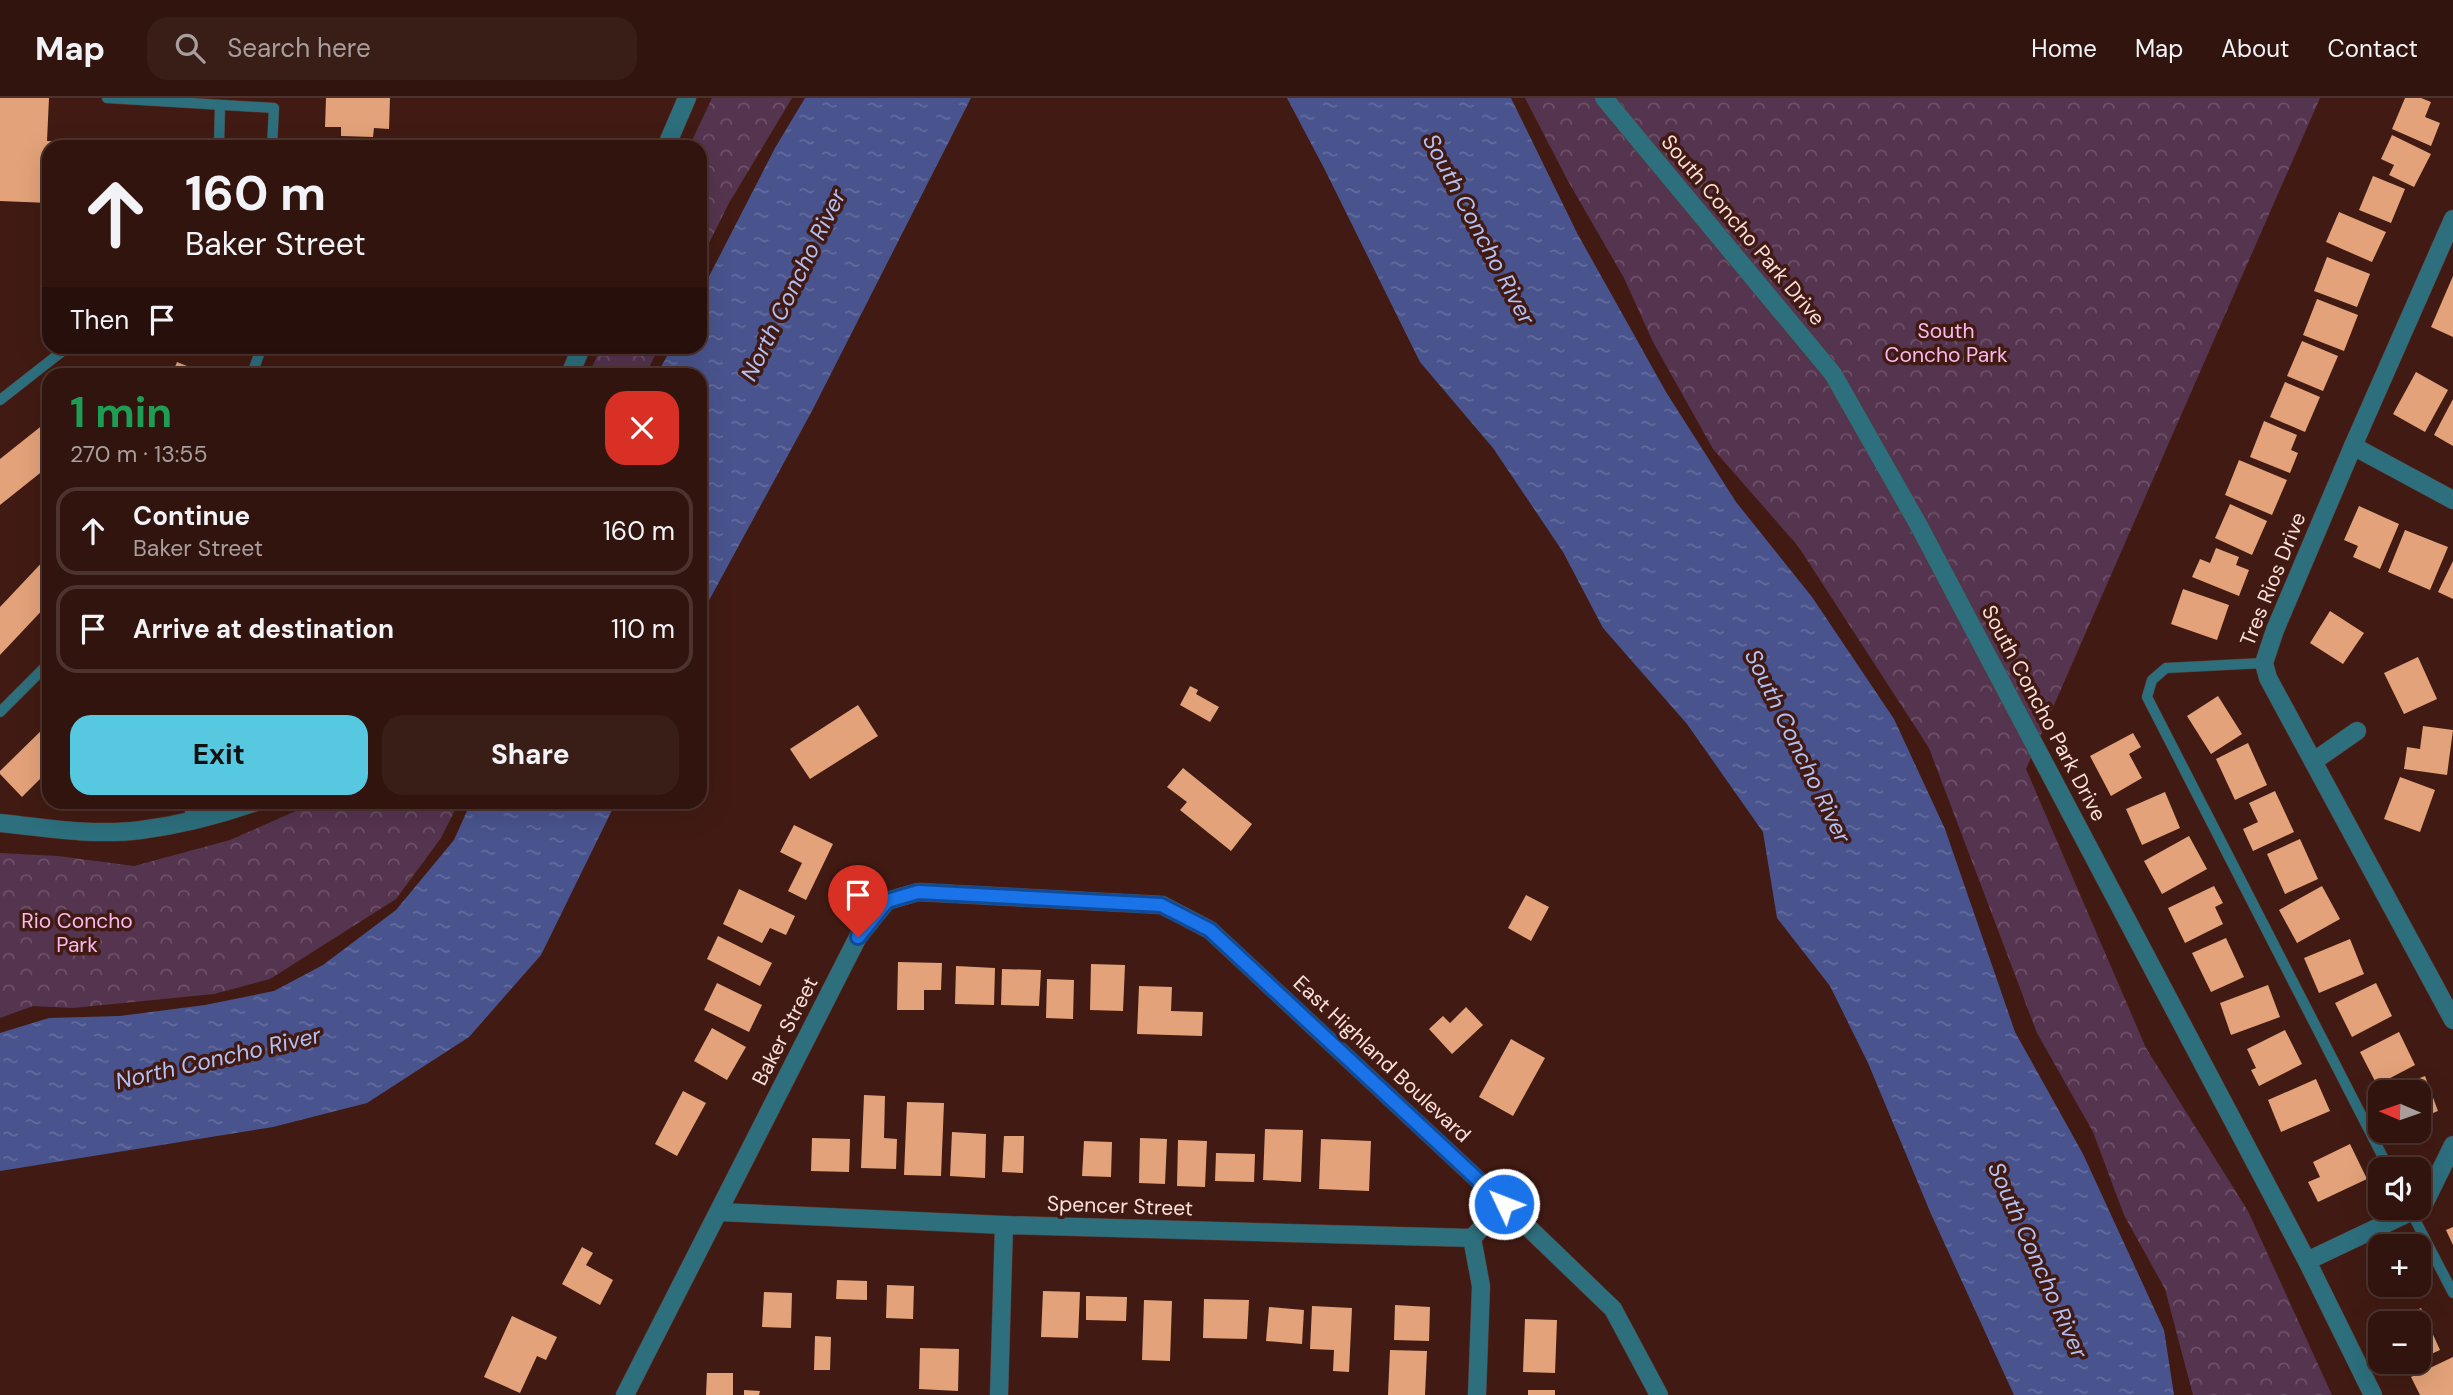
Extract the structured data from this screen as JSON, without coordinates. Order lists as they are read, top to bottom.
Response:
{
  "streets": {
    "street": [
      "South Concho Park Drive",
      "Tres Rios Drive",
      "Baker Street",
      "East Highland Boulevard",
      "Spencer Street"
    ]
  },
  "crossings": [
    ["Baker Street", "East Highland Boulevard"],
    ["Baker Street", "Spencer Street"]
  ],
  "water": ["South Concho River", "North Concho River"],
  "parks": ["South Concho Park", "Rio Concho Park"],
  "north": "left",
  "page": {
    "header": "Map",
    "search": "Search here",
    "nav": [
      "Home",
      "Map",
      "About",
      "Contact"
    ],
    "turn": ["160 m", "Baker Street"],
    "then": "Then",
    "heading": ["1 min", "270 m · 13:55"],
    "list": [
      {
        "name": "Continue",
        "note": "Baker Street",
        "value": "160 m"
      },
      {
        "name": "Arrive at destination",
        "value": "110 m"
      }
    ],
    "buttons": ["Exit", "Share"],
    "map_buttons": ["+", "−"]
  }
}
